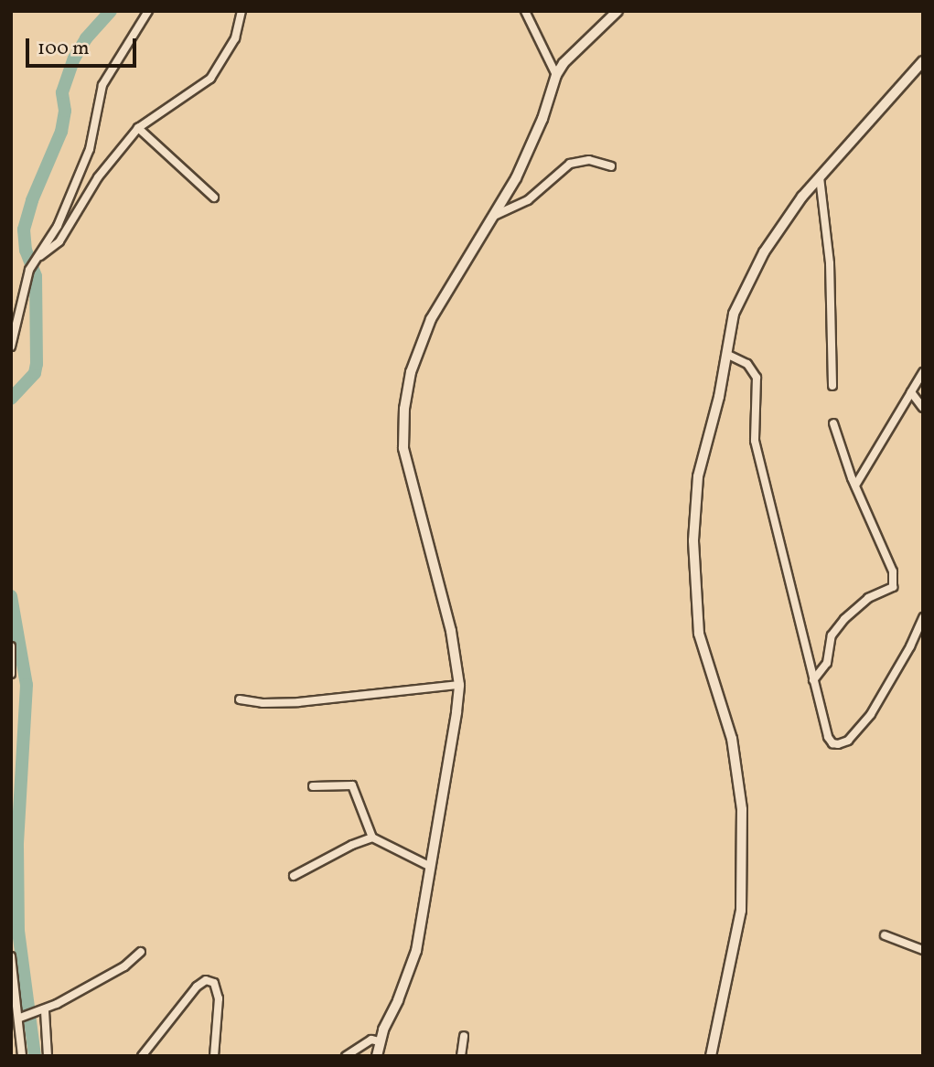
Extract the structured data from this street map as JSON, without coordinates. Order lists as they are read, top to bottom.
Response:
{
  "scale_bar": "100 m"
}
